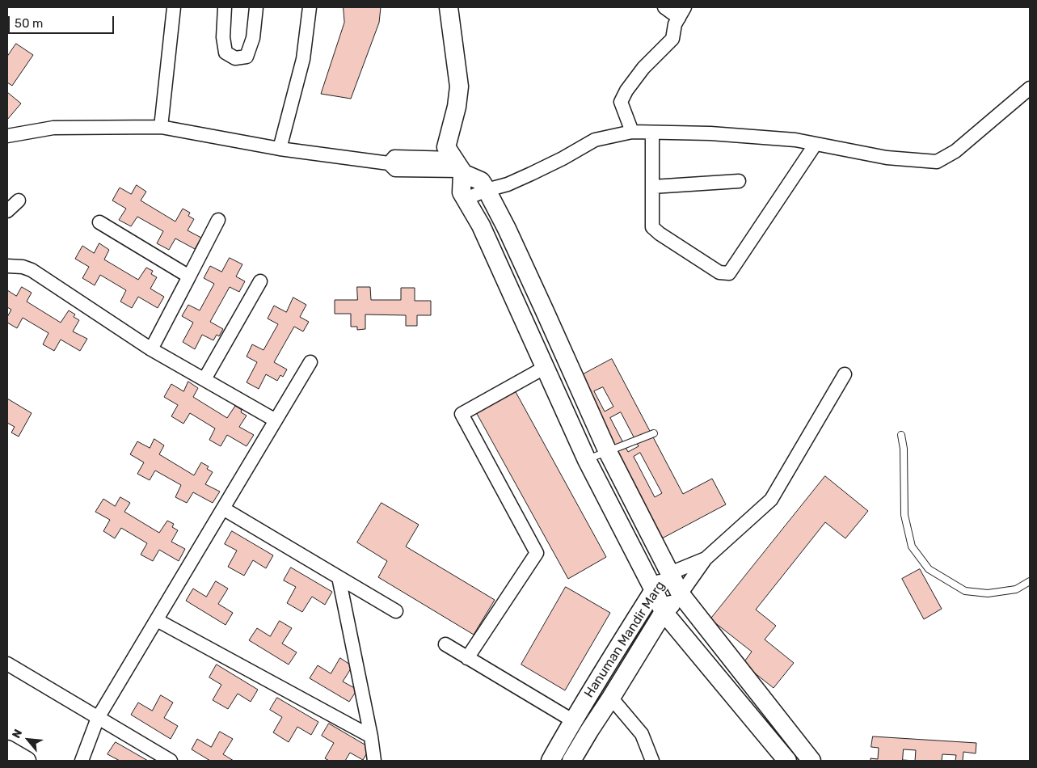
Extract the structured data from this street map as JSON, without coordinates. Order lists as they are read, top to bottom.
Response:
{
  "streets": {
    "street": ["Hanuman Mandir Marg"]
  },
  "scale_bar": "50 m",
  "north": "top left"
}
